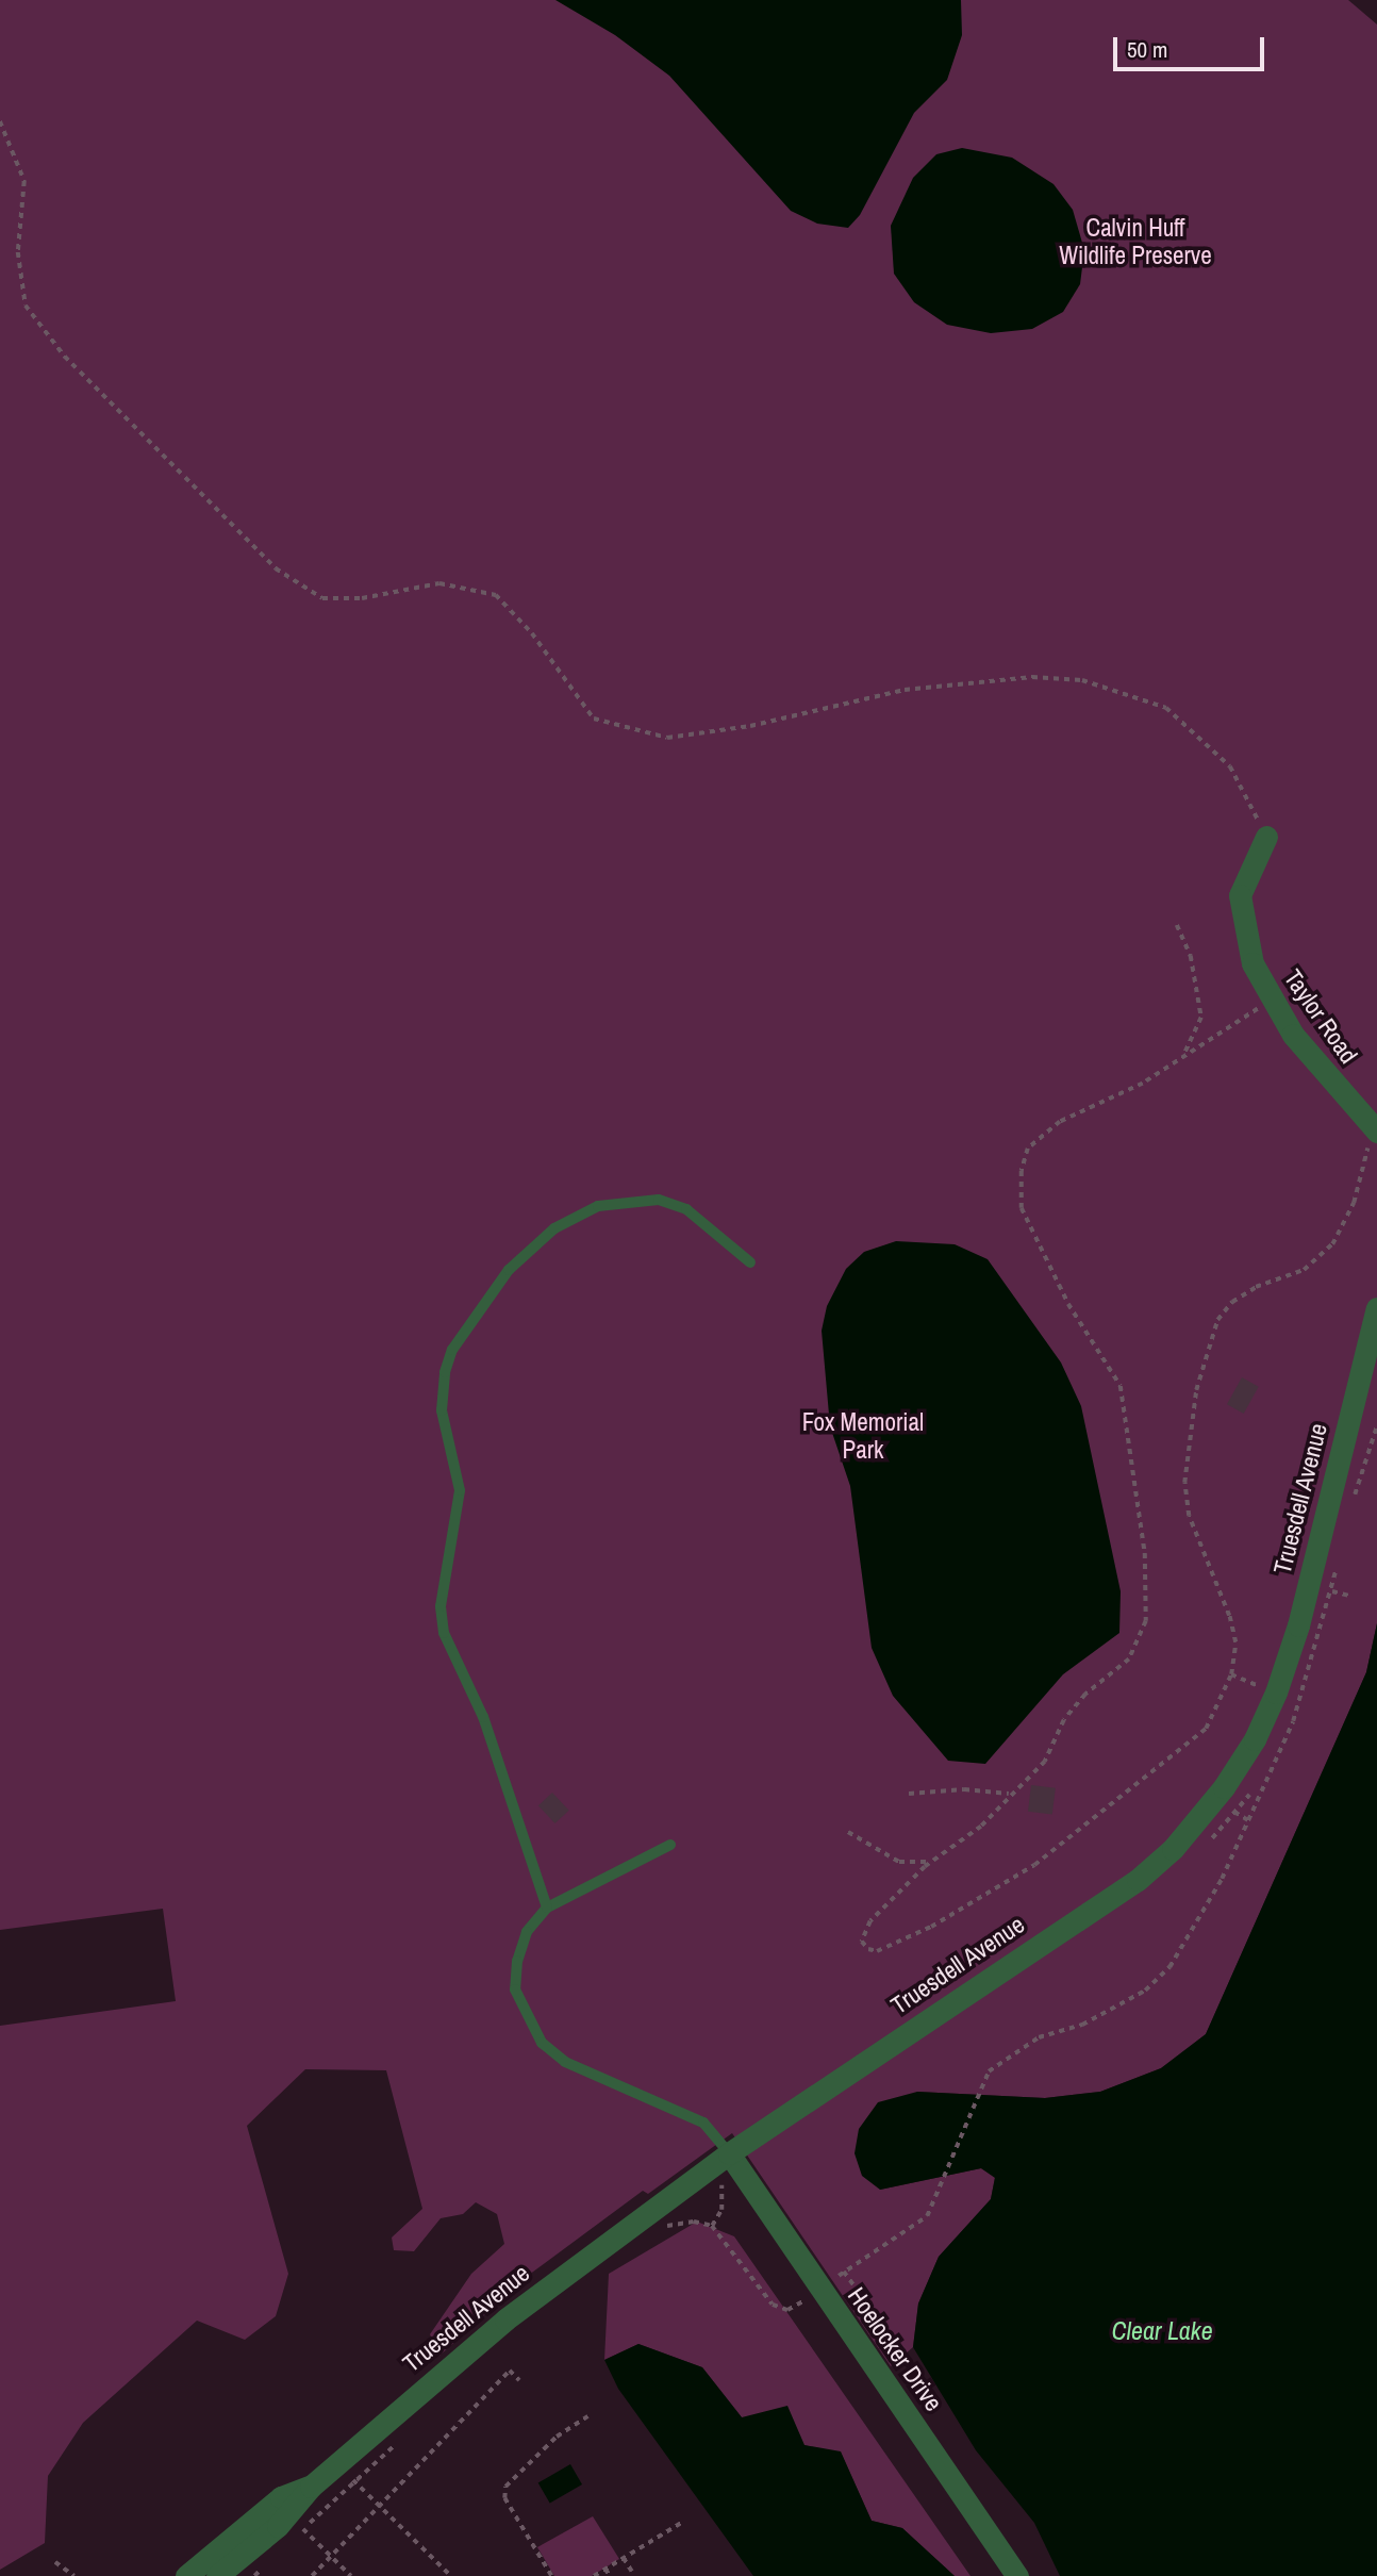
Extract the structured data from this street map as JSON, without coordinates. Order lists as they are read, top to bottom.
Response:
{
  "streets": {
    "street": ["Taylor Road", "Truesdell Avenue", "Hoelocker Drive"]
  },
  "crossings": [
    ["Truesdell Avenue", "Hoelocker Drive"]
  ],
  "water": ["Clear Lake"],
  "parks": ["Calvin Huff Wildlife Preserve", "Fox Memorial Park"],
  "scale_bar": "50 m"
}
